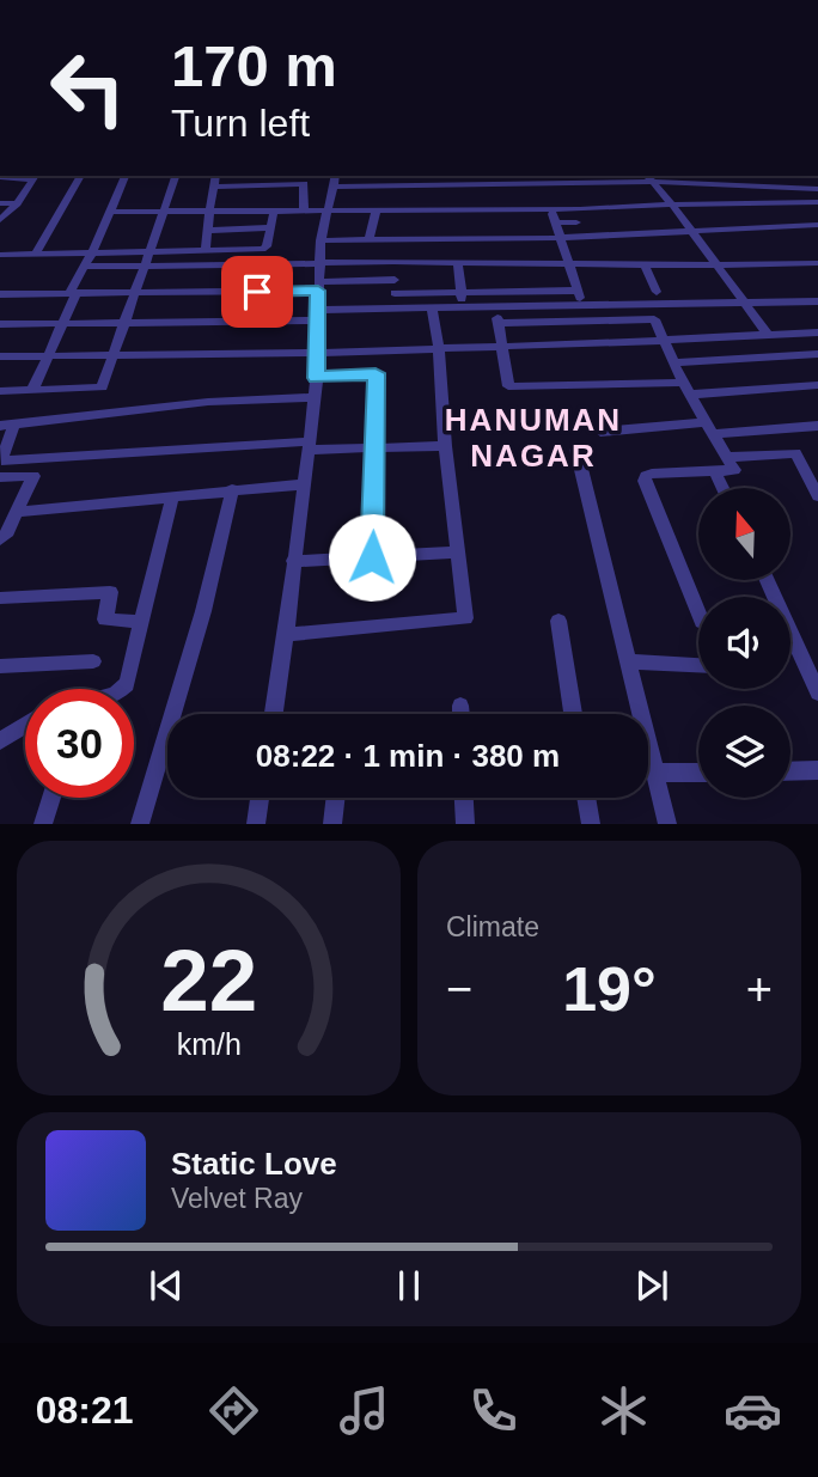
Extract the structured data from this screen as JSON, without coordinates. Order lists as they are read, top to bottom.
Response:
{
  "districts": ["HANUMAN NAGAR"],
  "north": "top",
  "page": {
    "turn": ["170 m", "Turn left"],
    "limit": "30",
    "trip": "08:22 · 1 min · 380 m",
    "tile": "Climate",
    "heat": ["−", "19°", "+"],
    "song": ["Static Love", "Velvet Ray"],
    "tabs": "08:21",
    "gauge": ["22", "km/h"]
  }
}
